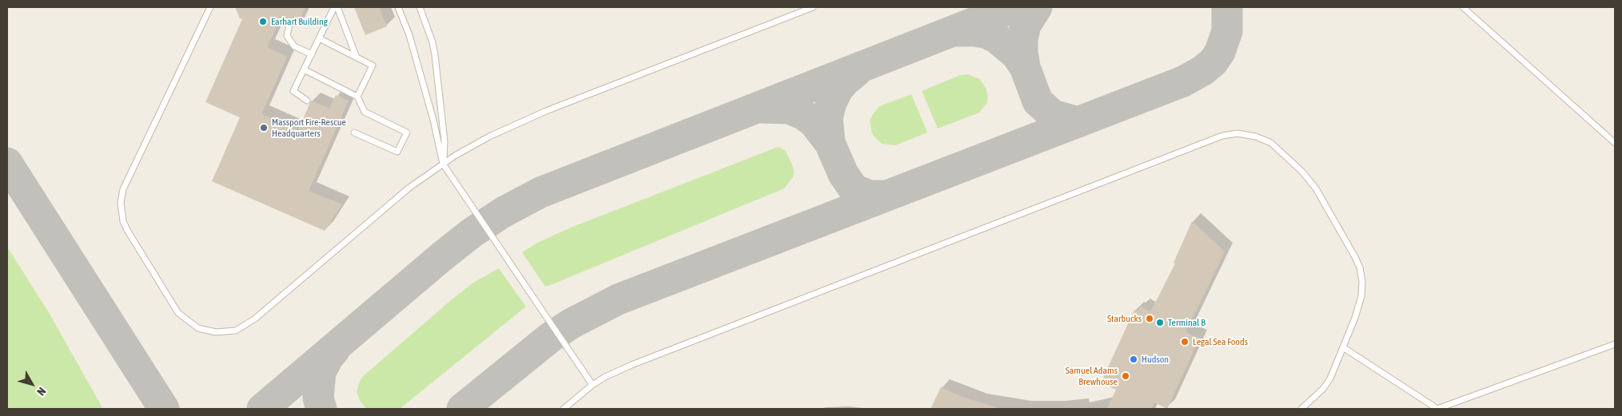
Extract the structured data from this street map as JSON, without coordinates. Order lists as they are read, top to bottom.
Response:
{
  "places": [
    "Earhart Building",
    "Massport Fire-Rescue Headquarters",
    "Starbucks",
    "Terminal B",
    "Legal Sea Foods",
    "Hudson",
    "Samuel Adams Brewhouse"
  ],
  "north": "bottom right"
}
